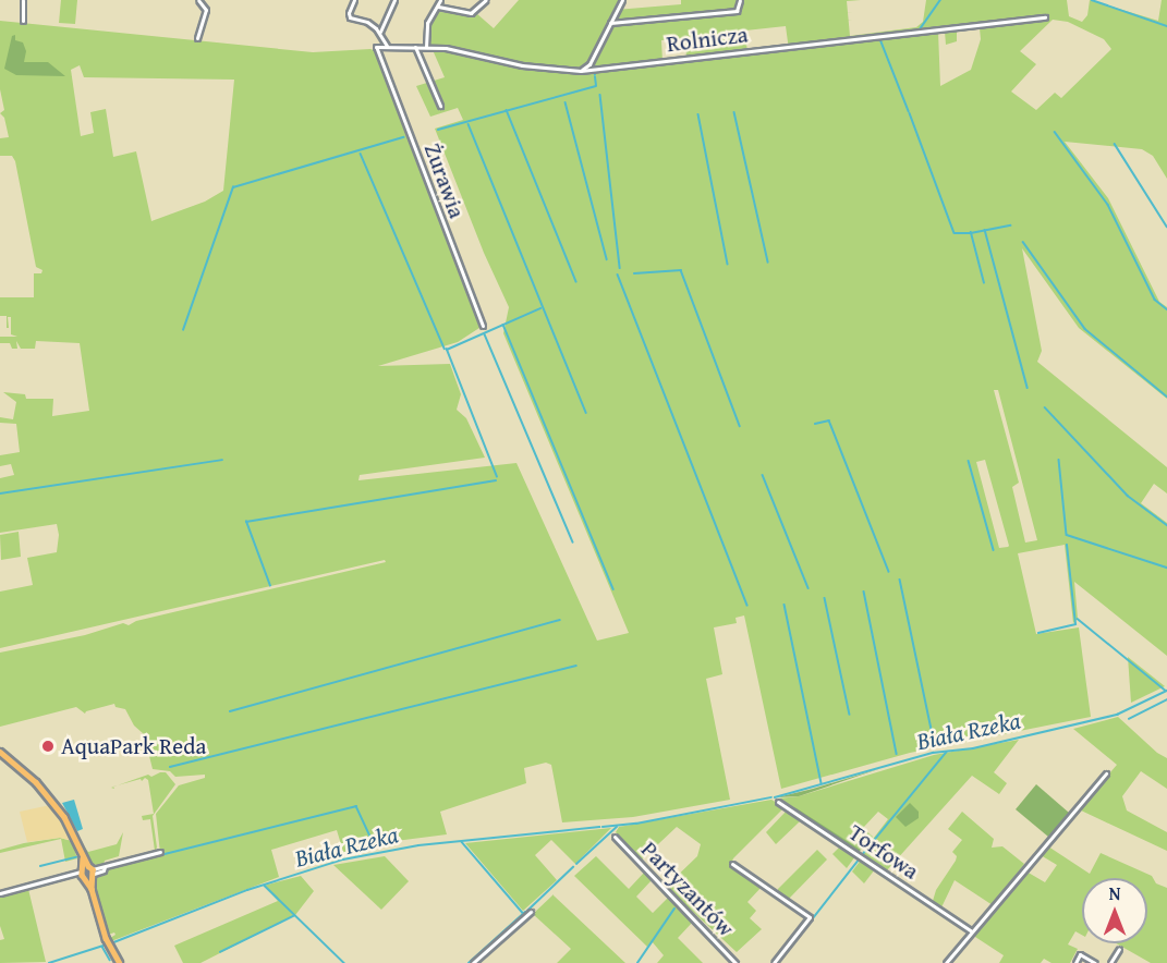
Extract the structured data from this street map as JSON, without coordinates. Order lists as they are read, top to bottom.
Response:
{
  "streets": {
    "street": [
      "Rolnicza",
      "Żurawia",
      "Torfowa",
      "Partyzantów"
    ]
  },
  "crossings": [
    ["Rolnicza", "Żurawia"]
  ],
  "water": ["Biała Rzeka"],
  "places": ["AquaPark Reda"],
  "north": "top"
}
